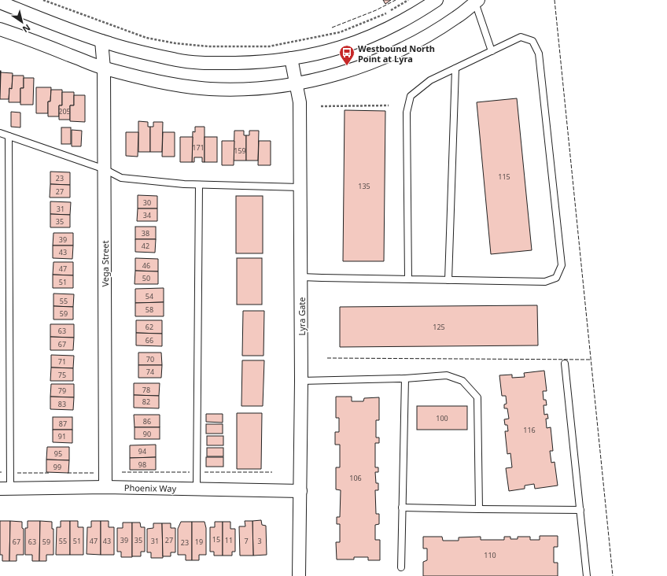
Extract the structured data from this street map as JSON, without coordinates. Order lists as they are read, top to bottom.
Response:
{
  "streets": {
    "street": ["Vega Street", "Lyra Gate", "Phoenix Way"]
  },
  "crossings": [
    ["Vega Street", "Phoenix Way"],
    ["Lyra Gate", "Phoenix Way"]
  ],
  "places": {
    "bus stop": ["Westbound North Point at Lyra"]
  },
  "house_numbers": [
    "205",
    "171",
    "159",
    "115",
    "23",
    "135",
    "27",
    "30",
    "31",
    "34",
    "35",
    "38",
    "39",
    "42",
    "43",
    "46",
    "47",
    "50",
    "51",
    "54",
    "55",
    "58",
    "59",
    "62",
    "125",
    "63",
    "66",
    "67",
    "70",
    "71",
    "74",
    "75",
    "78",
    "79",
    "82",
    "83",
    "100",
    "86",
    "87",
    "116",
    "90",
    "91",
    "94",
    "95",
    "98",
    "99",
    "106",
    "15",
    "39",
    "35",
    "27",
    "11",
    "55",
    "51",
    "47",
    "43",
    "31",
    "7",
    "3",
    "67",
    "63",
    "59",
    "19",
    "23",
    "110"
  ],
  "north": "bottom right"
}
